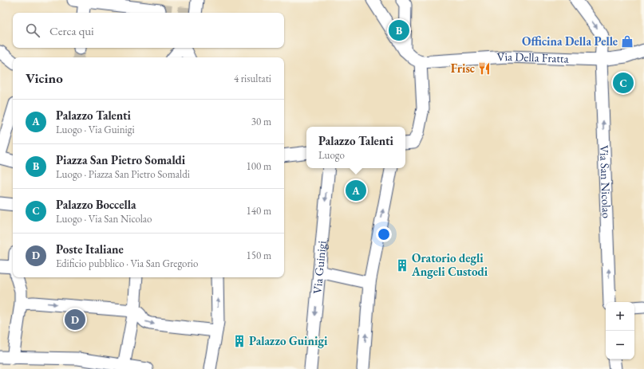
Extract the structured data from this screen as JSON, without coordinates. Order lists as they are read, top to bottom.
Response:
{
  "streets": {
    "street": ["Via Della Fratta", "Via San Nicolao", "Via Guinigi"]
  },
  "crossings": [
    ["Via Della Fratta", "Via San Nicolao"]
  ],
  "places": {
    "shop": ["Officina Della Pelle"],
    "restaurant": ["Frisc"],
    "building": ["Oratorio degli Angeli Custodi", "Palazzo Guinigi"]
  },
  "page": {
    "search": "Cerca qui",
    "pins": [
      "B",
      "C",
      "A",
      "D"
    ],
    "heading": ["Vicino", "4 risultati"],
    "list": [
      {
        "mark": "A",
        "name": "Palazzo Talenti",
        "note": "Luogo · Via Guinigi",
        "value": "30 m"
      },
      {
        "mark": "B",
        "name": "Piazza San Pietro Somaldi",
        "note": "Luogo · Piazza San Pietro Somaldi",
        "value": "100 m"
      },
      {
        "mark": "C",
        "name": "Palazzo Boccella",
        "note": "Luogo · Via San Nicolao",
        "value": "140 m"
      },
      {
        "mark": "D",
        "name": "Poste Italiane",
        "note": "Edificio pubblico · Via San Gregorio",
        "value": "150 m"
      }
    ],
    "popup": ["Palazzo Talenti", "Luogo"],
    "map_buttons": ["+", "−"]
  }
}
